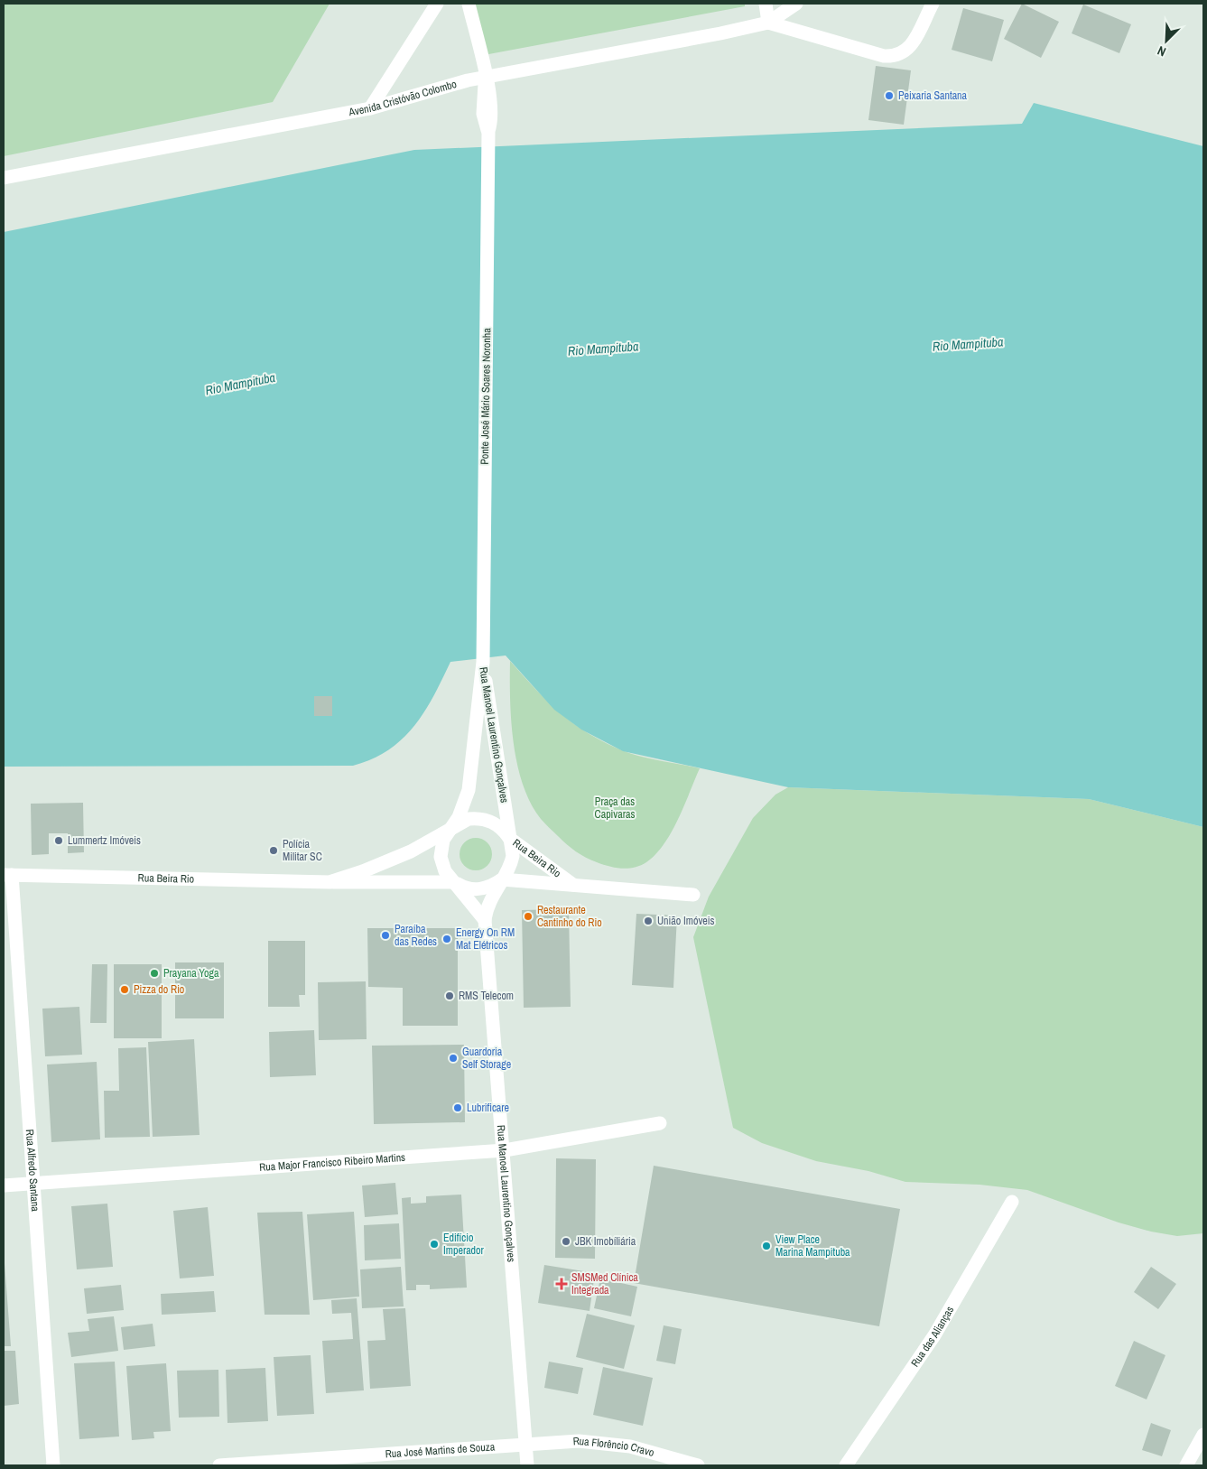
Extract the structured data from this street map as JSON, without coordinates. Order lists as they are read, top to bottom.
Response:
{
  "streets": {
    "street": [
      "Avenida Cristóvão Colombo",
      "Ponte José Mário Soares Noronha",
      "Rua Manoel Laurentino Gonçalves",
      "Rua Beira Rio",
      "Rua Major Francisco Ribeiro Martins",
      "Rua Alfredo Santana",
      "Rua das Alianças",
      "Rua Florêncio Cravo",
      "Rua José Martins de Souza"
    ]
  },
  "crossings": [
    ["Avenida Cristóvão Colombo", "Ponte José Mário Soares Noronha"],
    ["Ponte José Mário Soares Noronha", "Rua Manoel Laurentino Gonçalves"],
    ["Rua Manoel Laurentino Gonçalves", "Rua Beira Rio"],
    ["Rua Manoel Laurentino Gonçalves", "Rua Major Francisco Ribeiro Martins"],
    ["Rua Manoel Laurentino Gonçalves", "Rua Florêncio Cravo"],
    ["Rua Manoel Laurentino Gonçalves", "Rua José Martins de Souza"],
    ["Rua Beira Rio", "Rua Alfredo Santana"],
    ["Rua Major Francisco Ribeiro Martins", "Rua Alfredo Santana"],
    ["Rua Florêncio Cravo", "Rua José Martins de Souza"]
  ],
  "water": ["Rio Mampituba"],
  "parks": ["Praça das Capivaras"],
  "places": {
    "other": [
      "Peixaria Santana",
      "Lummertz Imóveis",
      "Polícia Militar SC",
      "Restaurante Cantinho do Rio",
      "União Imóveis",
      "Paraíba das Redes",
      "Energy On RM Mat Elétricos",
      "Prayana Yoga",
      "Pizza do Rio",
      "RMS Telecom",
      "Guardoria Self Storage",
      "Lubrificare",
      "JBK Imobíliária",
      "Edifício Imperador",
      "View Place Marina Mampituba"
    ],
    "health": ["SMSMed Clínica Integrada"]
  },
  "north": "bottom left"
}
